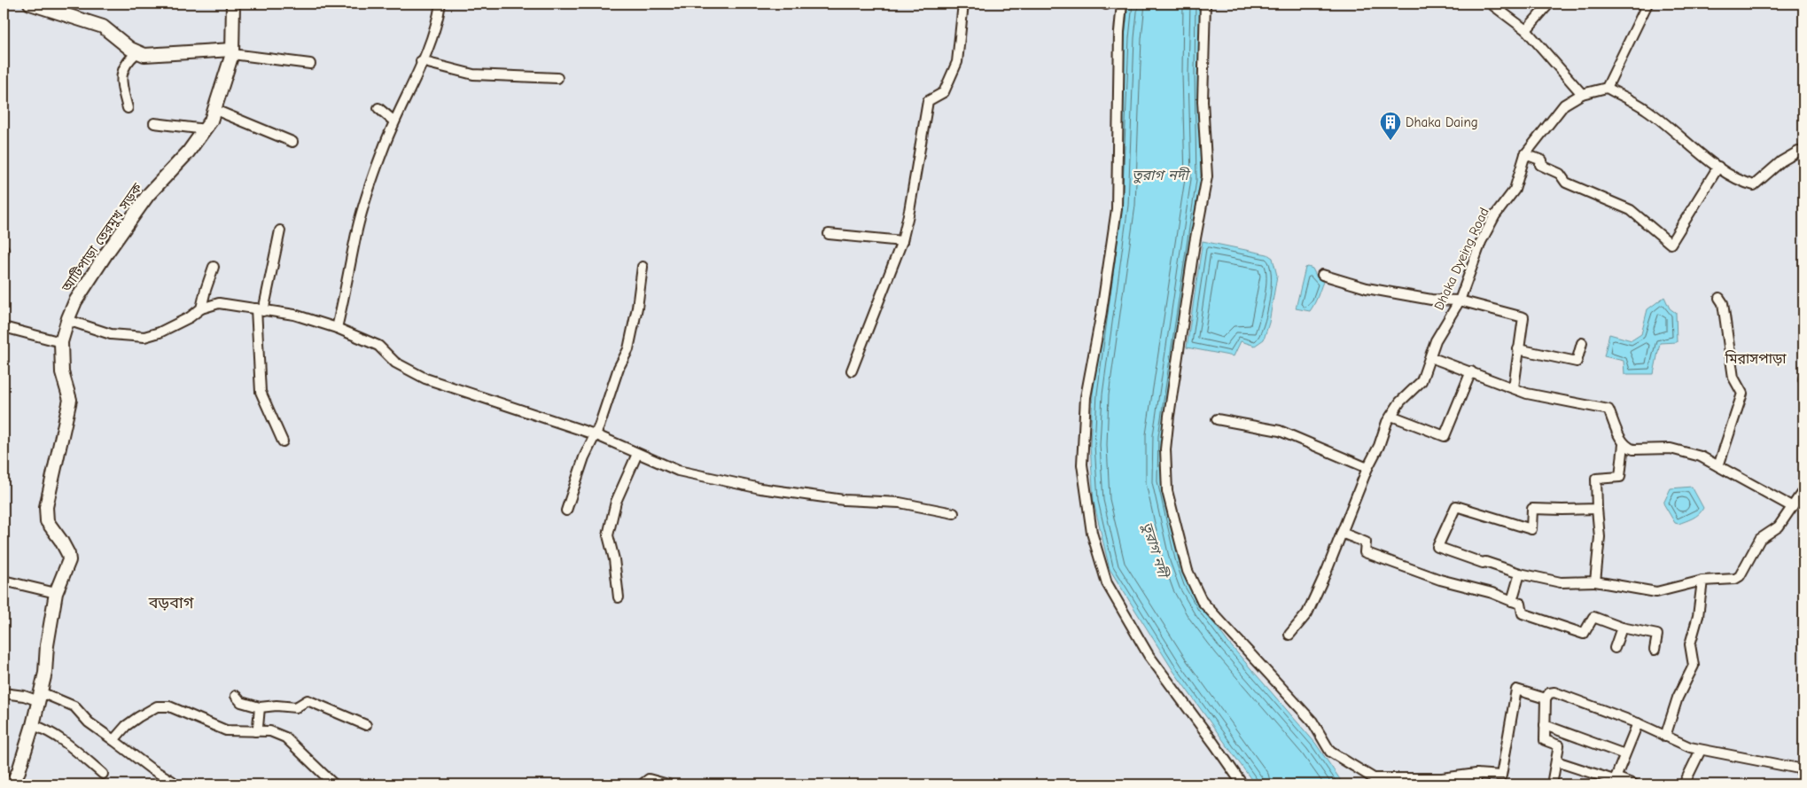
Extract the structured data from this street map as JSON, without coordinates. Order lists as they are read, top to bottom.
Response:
{
  "streets": {
    "main road": ["আটিপাড়া তেরমুখ সড়ক"],
    "street": ["Dhaka Dyeing Road"]
  },
  "districts": ["মিরাসপাড়া", "বড়বাগ"],
  "water": ["তুরাগ নদী"],
  "places": {
    "building": ["Dhaka Daing"]
  }
}
